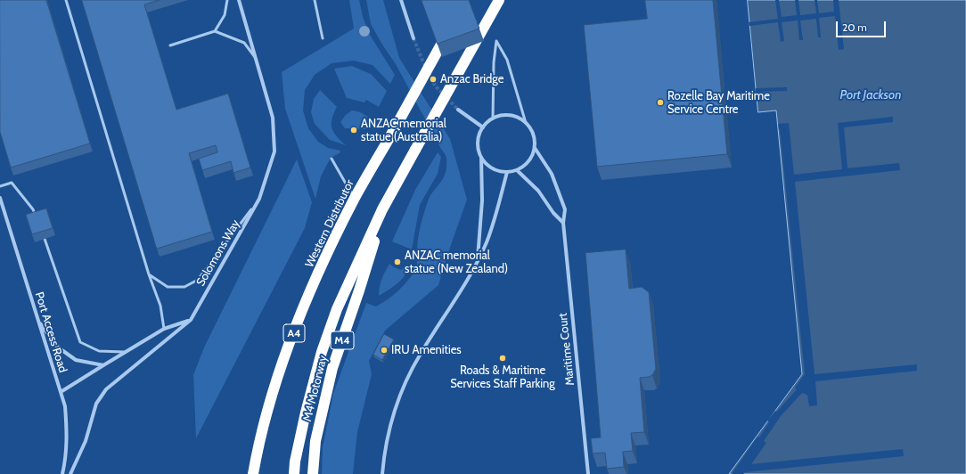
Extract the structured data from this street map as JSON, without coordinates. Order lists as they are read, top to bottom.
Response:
{
  "streets": {
    "highway": [
      "Western Distributor",
      "A4",
      "M4",
      "M4 Motorway"
    ],
    "street": ["Solomons Way", "Port Access Road", "Maritime Court"]
  },
  "water": ["Port Jackson"],
  "places": [
    "Anzac Bridge",
    "Rozelle Bay Maritime Service Centre",
    "ANZAC memorial statue (Australia)",
    "ANZAC memorial statue (New Zealand)",
    "IRU Amenities",
    "Roads & Maritime Services Staff Parking"
  ],
  "scale_bar": "20 m"
}
